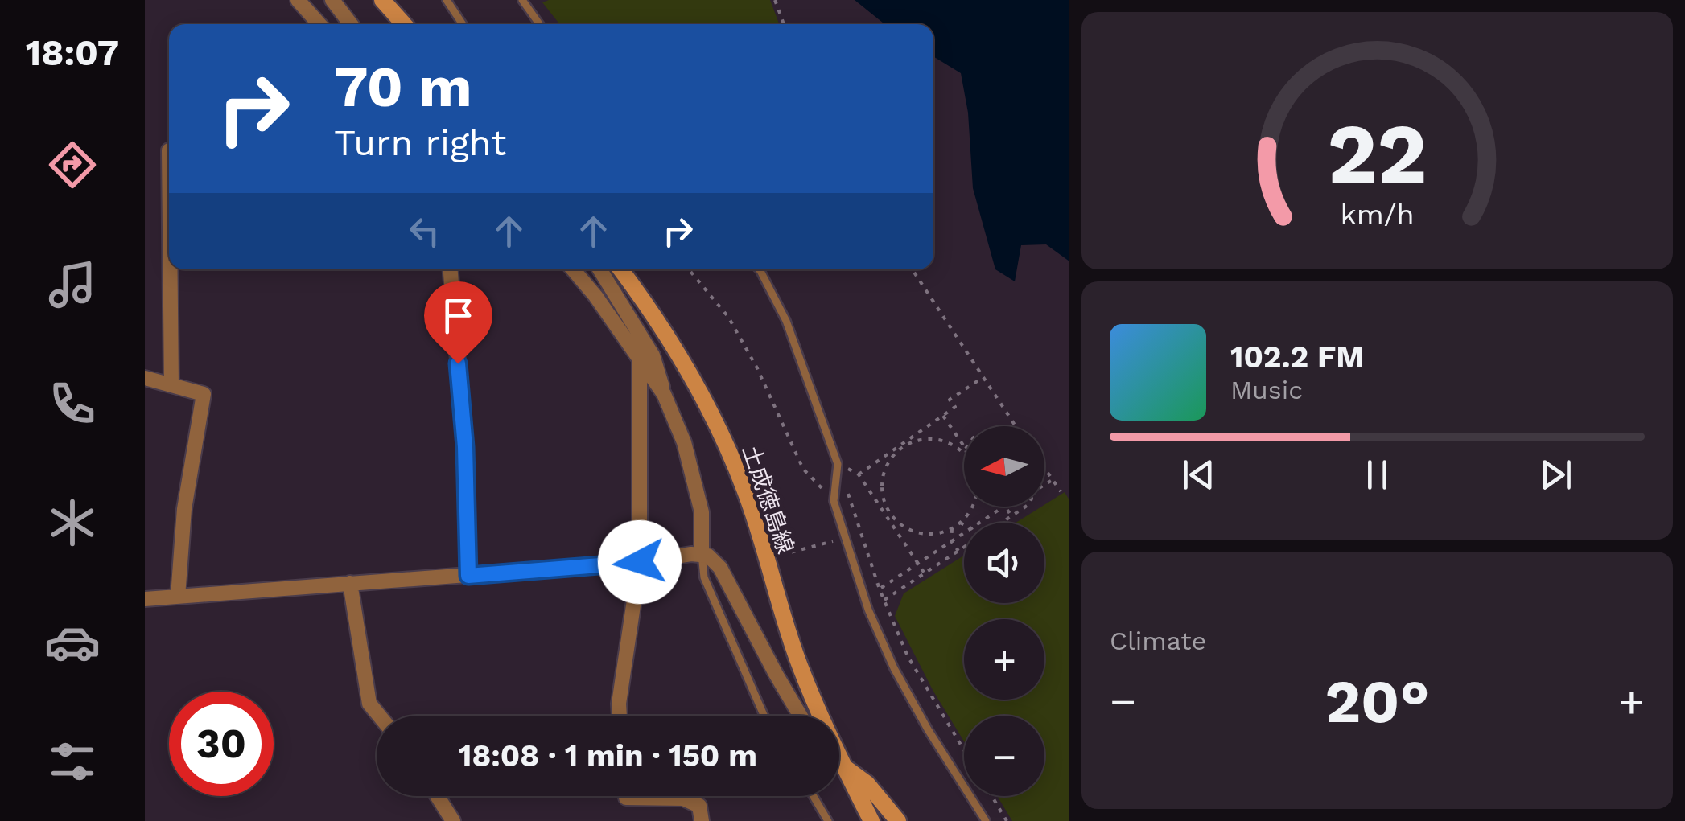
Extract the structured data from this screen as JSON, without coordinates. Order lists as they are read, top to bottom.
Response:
{
  "streets": {
    "main road": ["土成徳島線"]
  },
  "north": "left",
  "page": {
    "tabs": "18:07",
    "turn": ["70 m", "Turn right"],
    "song": ["102.2 FM", "Music"],
    "map_buttons": ["+", "−"],
    "tile": "Climate",
    "heat": ["−", "20°", "+"],
    "limit": "30",
    "trip": "18:08 · 1 min · 150 m",
    "gauge": ["22", "km/h"]
  }
}
